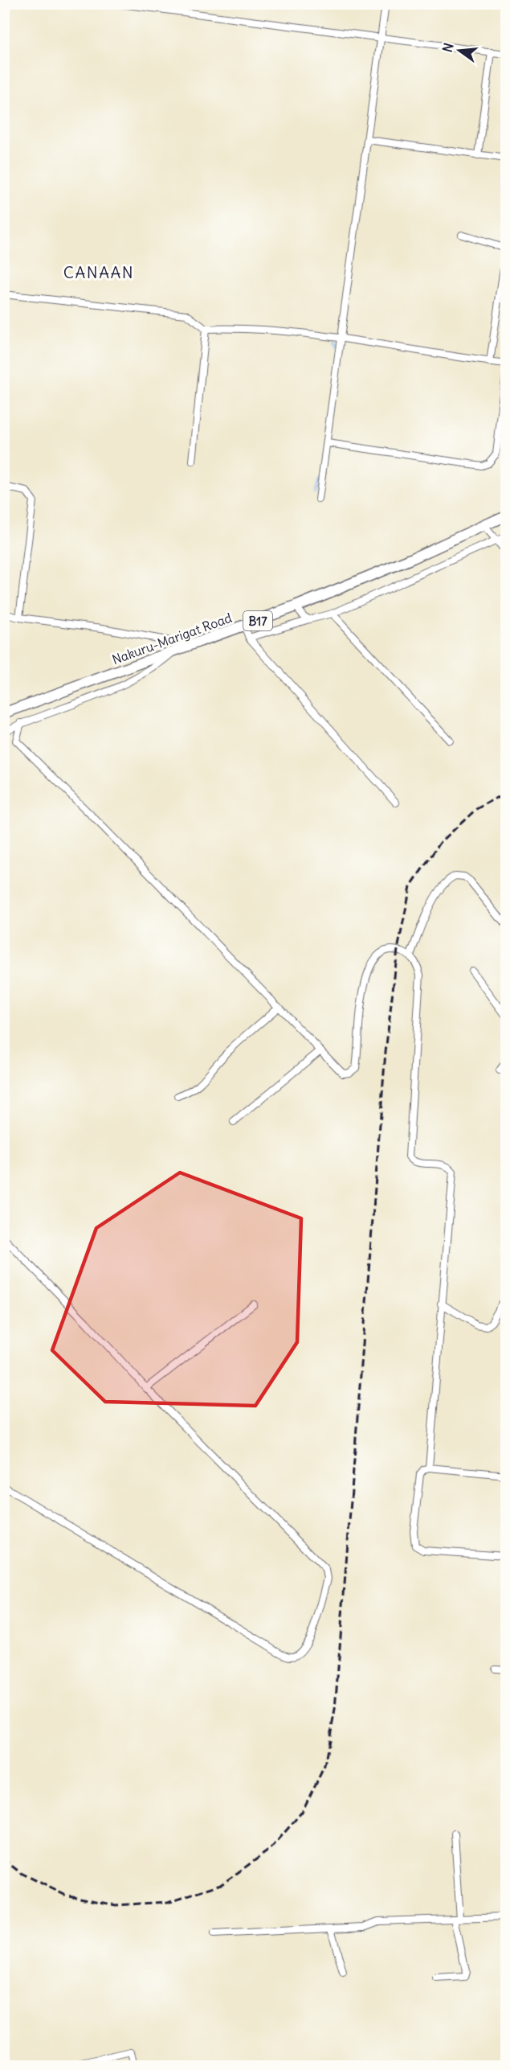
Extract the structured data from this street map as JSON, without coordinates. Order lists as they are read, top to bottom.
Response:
{
  "streets": {
    "main road": ["B17", "Nakuru-Marigat Road"]
  },
  "districts": ["CANAAN"],
  "north": "left"
}
